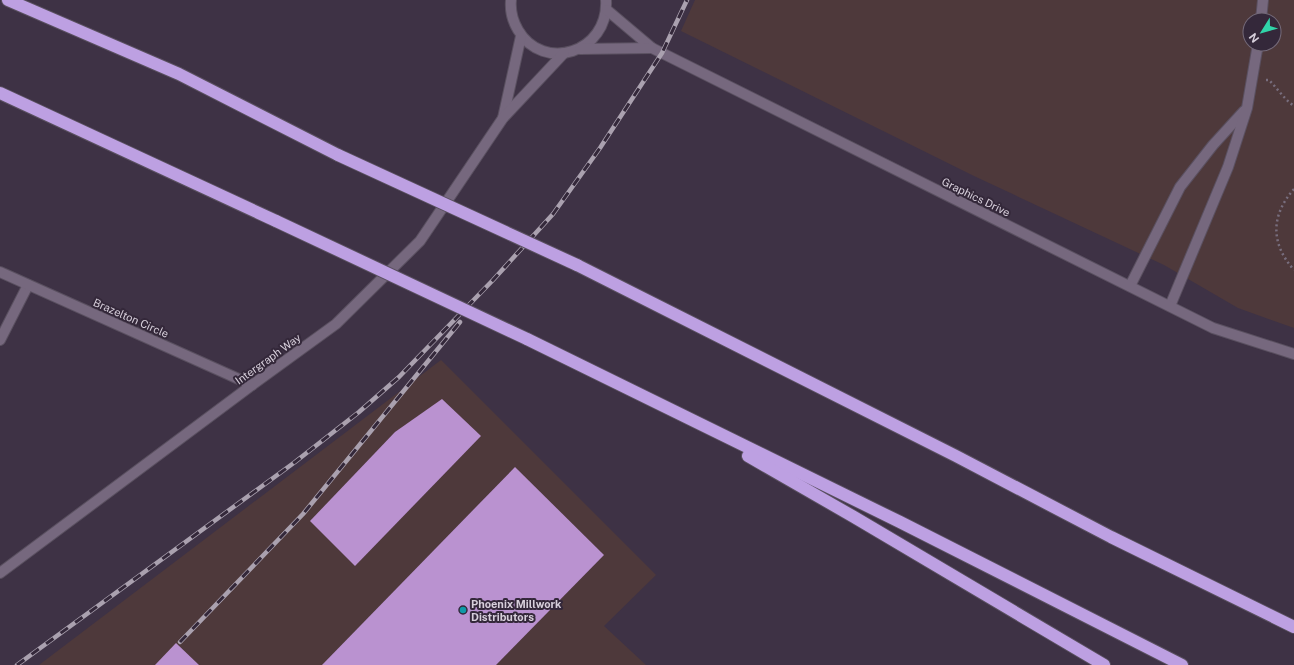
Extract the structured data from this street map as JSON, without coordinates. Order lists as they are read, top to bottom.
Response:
{
  "streets": {
    "street": ["Graphics Drive", "Brazelton Circle", "Intergraph Way"]
  },
  "crossings": [
    ["Brazelton Circle", "Intergraph Way"]
  ],
  "places": ["Phoenix Millwork Distributors"],
  "north": "bottom left"
}
